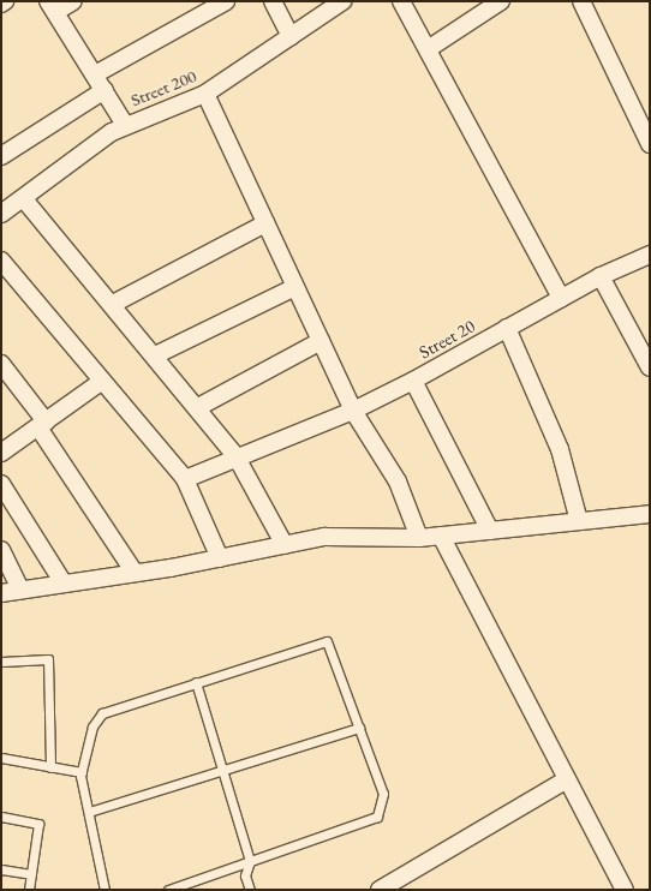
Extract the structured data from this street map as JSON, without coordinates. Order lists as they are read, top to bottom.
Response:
{
  "streets": {
    "street": ["Street 200", "Street 20"]
  }
}
